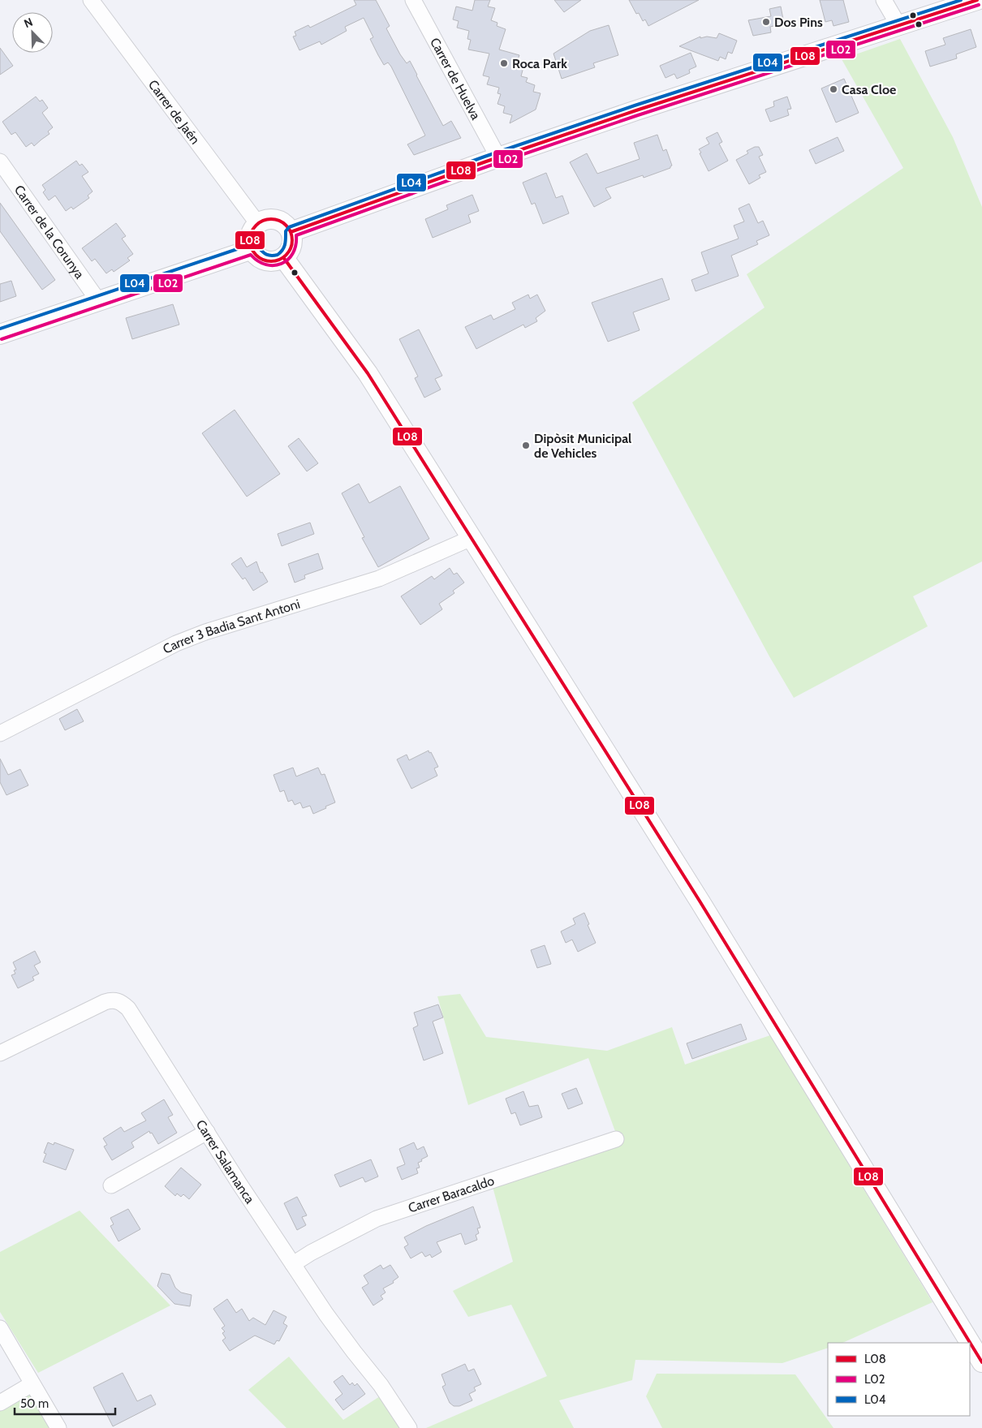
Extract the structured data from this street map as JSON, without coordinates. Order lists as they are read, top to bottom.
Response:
{
  "streets": {
    "street": [
      "Carrer de Huelva",
      "Carrer de Jaén",
      "Carrer de la Corunya",
      "Carrer 3 Badia Sant Antoni",
      "Carrer Salamanca",
      "Carrer Baracaldo"
    ]
  },
  "crossings": [
    ["Carrer Salamanca", "Carrer Baracaldo"]
  ],
  "places": [
    "Dos Pins",
    "Roca Park",
    "Casa Cloe",
    "Dipòsit Municipal de Vehicles"
  ],
  "lines": ["transit line L08", "transit line L04", "transit line L02"],
  "legend": ["L08", "L02", "L04"],
  "scale_bar": "50 m",
  "north": "top left"
}
